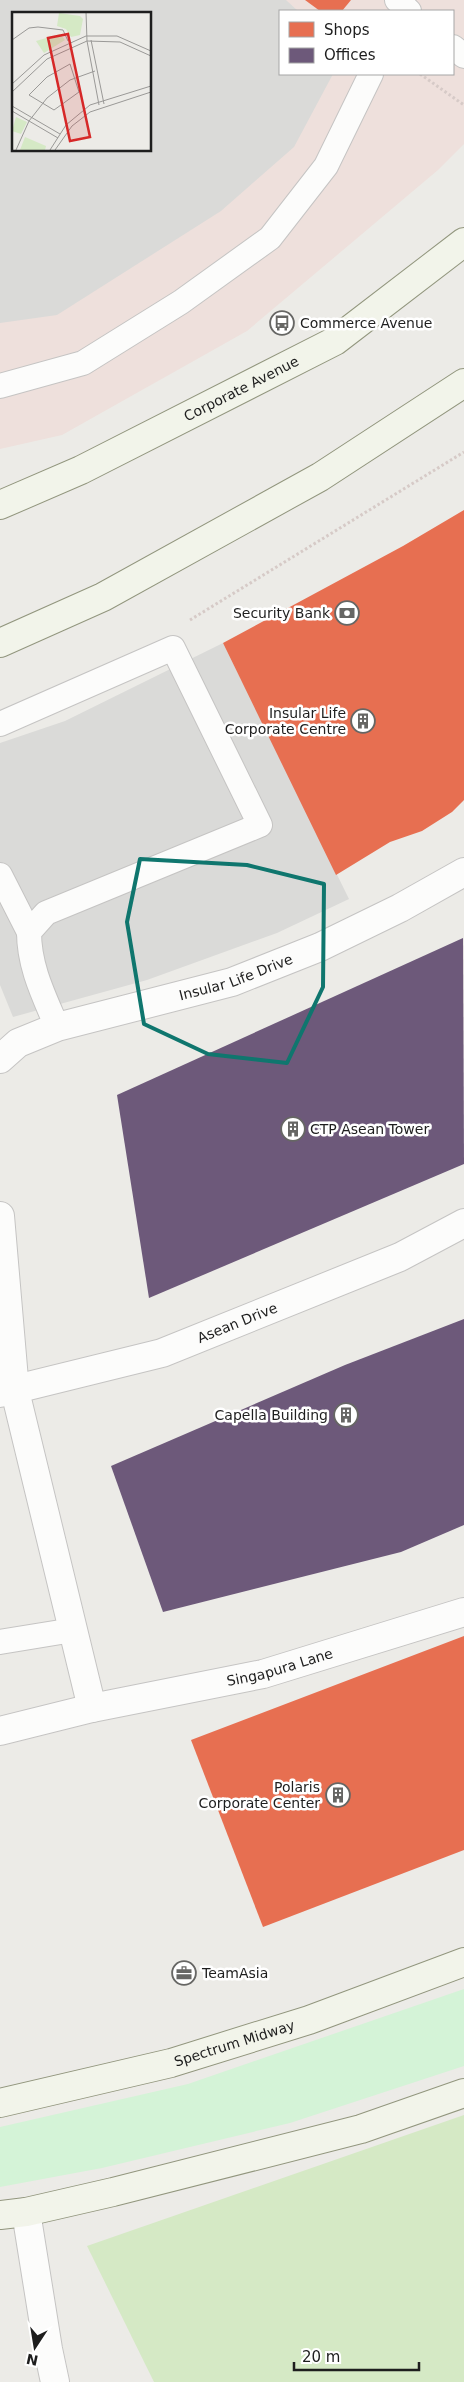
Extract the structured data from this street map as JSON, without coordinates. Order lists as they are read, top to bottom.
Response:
{
  "streets": {
    "main road": ["Corporate Avenue", "Spectrum Midway"],
    "street": ["Insular Life Drive", "Asean Drive", "Singapura Lane"]
  },
  "places": {
    "bus stop": ["Commerce Avenue"],
    "bank": ["Security Bank"],
    "building": [
      "Insular Life Corporate Centre",
      "CTP Asean Tower",
      "Capella Building",
      "Polaris Corporate Center"
    ],
    "office": ["TeamAsia"]
  },
  "legend": ["Shops", "Offices"],
  "scale_bar": "20 m",
  "north": "bottom"
}
